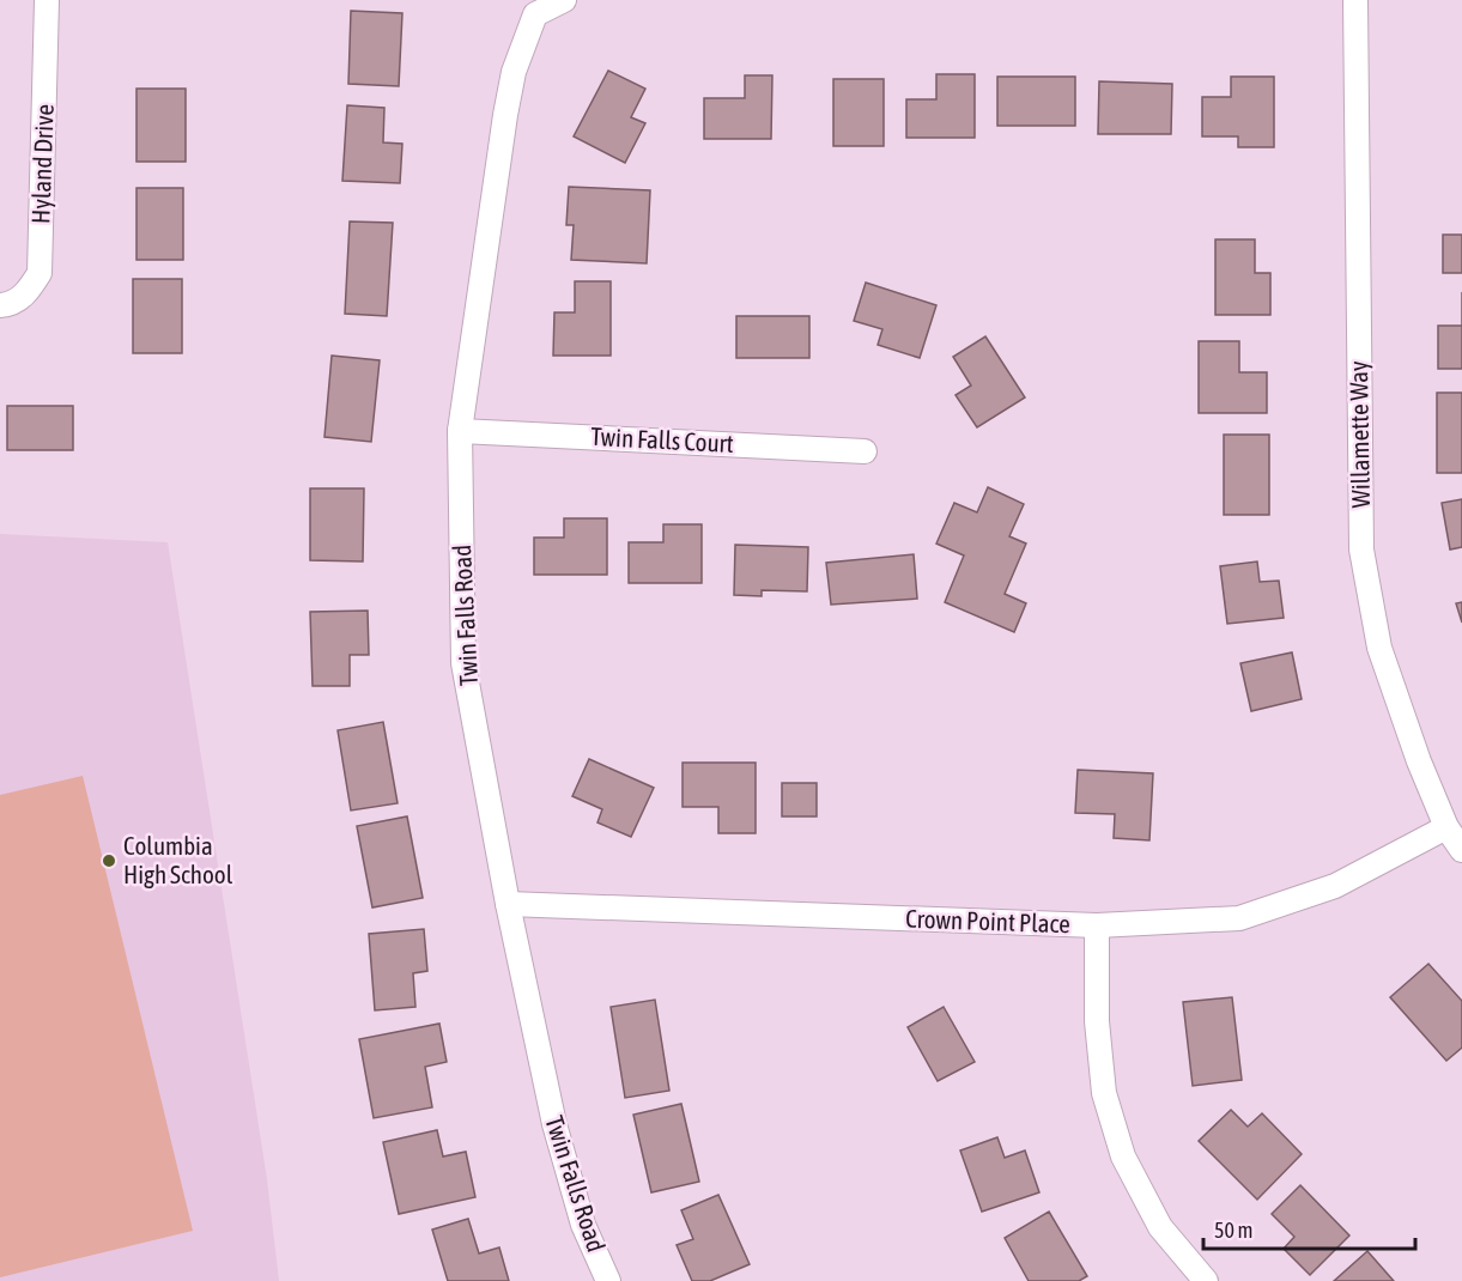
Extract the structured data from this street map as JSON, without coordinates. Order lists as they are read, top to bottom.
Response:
{
  "streets": {
    "street": [
      "Hyland Drive",
      "Willamette Way",
      "Twin Falls Court",
      "Twin Falls Road",
      "Crown Point Place"
    ]
  },
  "crossings": [
    ["Willamette Way", "Crown Point Place"],
    ["Twin Falls Court", "Twin Falls Road"],
    ["Twin Falls Road", "Crown Point Place"]
  ],
  "places": ["Columbia High School"],
  "scale_bar": "50 m"
}
